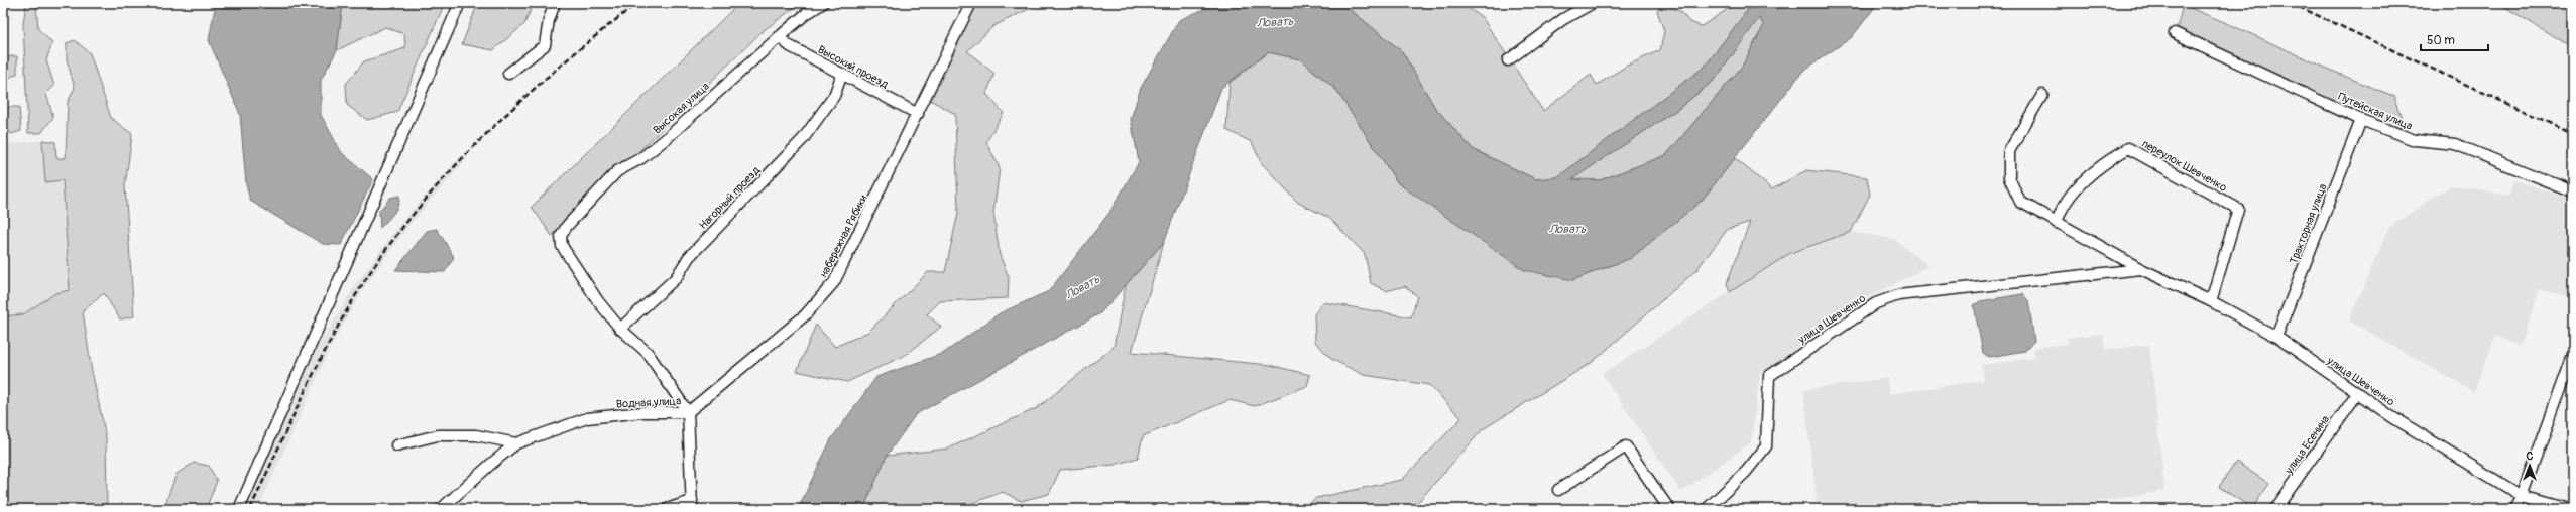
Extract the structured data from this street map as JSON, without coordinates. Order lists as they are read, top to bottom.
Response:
{
  "streets": {
    "street": [
      "Высокий проезд",
      "Высокая улица",
      "Путейская улица",
      "переулок Шевченко",
      "Нагорный проезд",
      "Тракторная улица",
      "набережная Рябики",
      "улица Шевченко",
      "Водная улица",
      "улица Есенина"
    ]
  },
  "crossings": [
    ["Высокий проезд", "Высокая улица"],
    ["Высокий проезд", "Нагорный проезд"],
    ["Высокий проезд", "набережная Рябики"],
    ["Высокая улица", "Водная улица"],
    ["Путейская улица", "Тракторная улица"],
    ["переулок Шевченко", "улица Шевченко"],
    ["Нагорный проезд", "Водная улица"],
    ["Тракторная улица", "улица Шевченко"],
    ["набережная Рябики", "Водная улица"],
    ["улица Шевченко", "улица Есенина"]
  ],
  "water": ["Ловать"],
  "scale_bar": "50 m",
  "north": "top"
}
